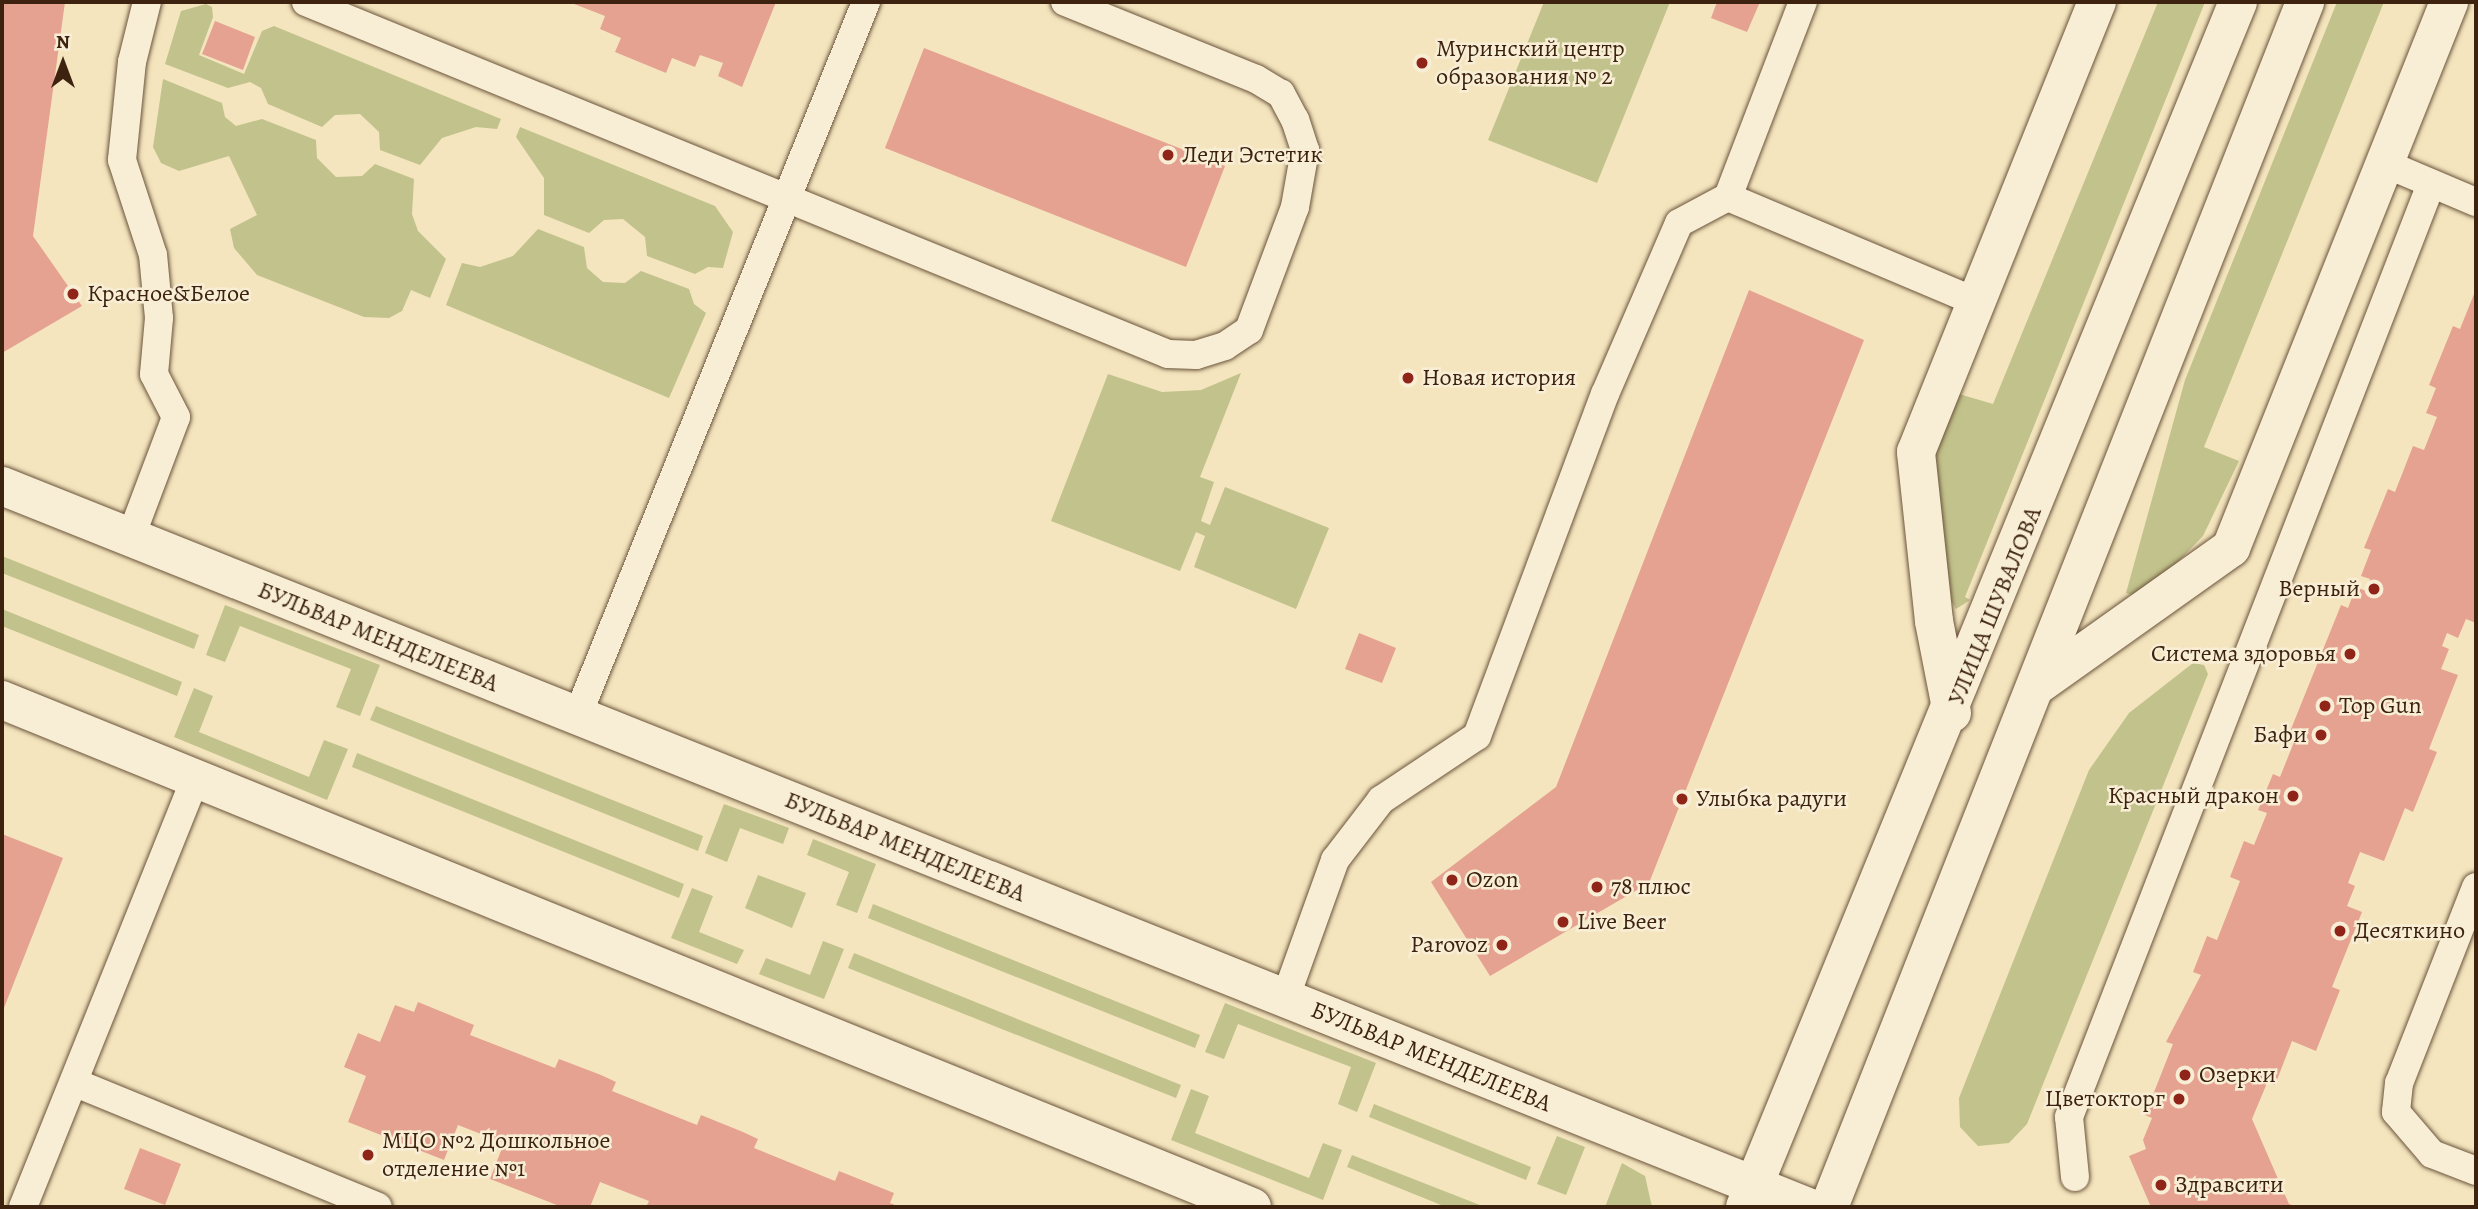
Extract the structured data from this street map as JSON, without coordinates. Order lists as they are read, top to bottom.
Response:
{
  "streets": {
    "street": ["УЛИЦА ШУВАЛОВА", "БУЛЬВАР МЕНДЕЛЕЕВА"]
  },
  "crossings": [
    ["УЛИЦА ШУВАЛОВА", "БУЛЬВАР МЕНДЕЛЕЕВА"]
  ],
  "places": [
    "Муринский центр образования № 2",
    "Леди Эстетик",
    "Красное&Белое",
    "Новая история",
    "Верный",
    "Система здоровья",
    "Top Gun",
    "Бафи",
    "Красный дракон",
    "Улыбка радуги",
    "Ozon",
    "78 плюс",
    "Live Beer",
    "Десяткино",
    "Parovoz",
    "Озерки",
    "Цветокторг",
    "МЦО №2 Дошкольное отделение №1",
    "Здравсити"
  ],
  "north": "top"
}
